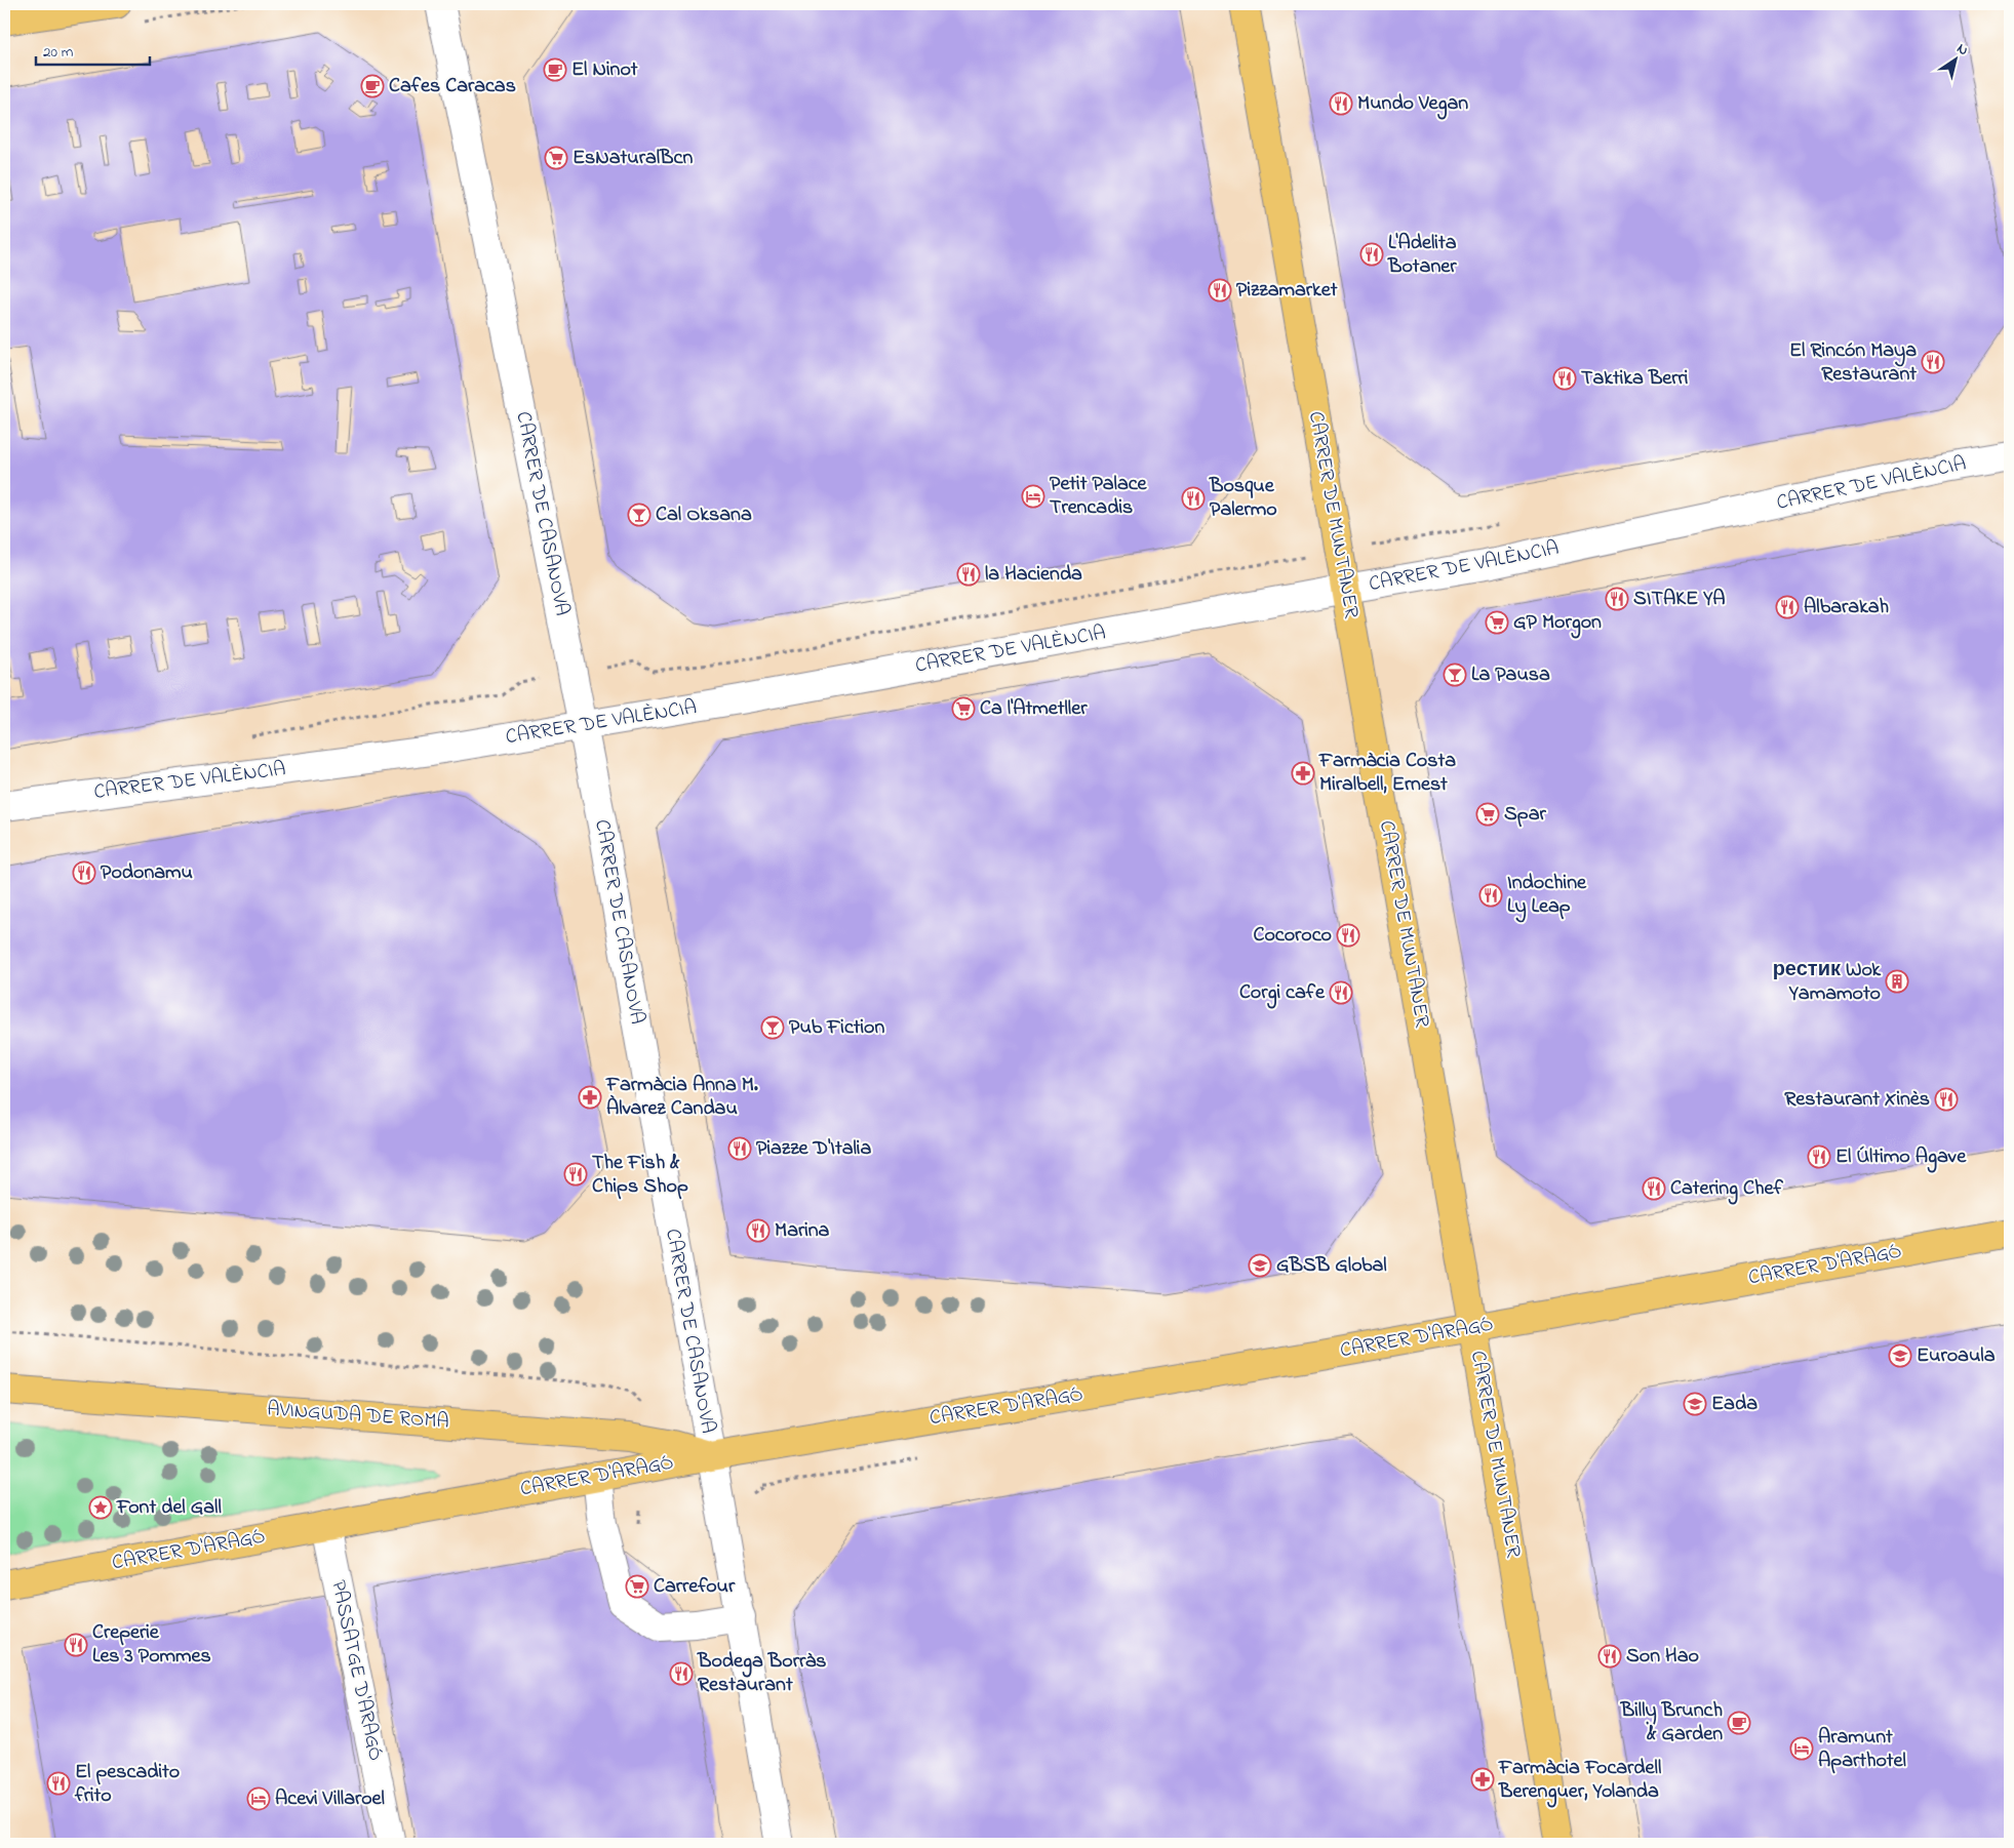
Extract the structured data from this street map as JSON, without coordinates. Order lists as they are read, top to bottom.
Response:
{
  "streets": {
    "main road": ["CARRER DE MUNTANER", "CARRER D'ARAGÓ", "AVINGUDA DE ROMA"],
    "street": ["CARRER DE VALÈNCIA", "CARRER DE CASANOVA", "PASSATGE D'ARAGÓ"]
  },
  "crossings": [
    ["CARRER DE VALÈNCIA", "CARRER DE CASANOVA"],
    ["CARRER DE VALÈNCIA", "CARRER DE MUNTANER"],
    ["CARRER DE CASANOVA", "CARRER D'ARAGÓ"],
    ["CARRER DE CASANOVA", "AVINGUDA DE ROMA"],
    ["CARRER DE MUNTANER", "CARRER D'ARAGÓ"],
    ["CARRER D'ARAGÓ", "AVINGUDA DE ROMA"],
    ["CARRER D'ARAGÓ", "PASSATGE D'ARAGÓ"]
  ],
  "places": {
    "cafe": ["El Ninot", "Cafes Caracas", "Billy Brunch & Garden"],
    "restaurant": [
      "Mundo Vegan",
      "L'Adelita Botaner",
      "Pizzamarket",
      "El Rincón Maya Restaurant",
      "Taktika Berri",
      "Bosque Palermo",
      "la Hacienda",
      "SITAKE YA",
      "Albarakah",
      "Podonamu",
      "Indochine Ly Leap",
      "Cocoroco",
      "Corgi cafe",
      "Restaurant Xinès",
      "Piazze D'Italia",
      "El Último Agave",
      "The Fish & Chips Shop",
      "Catering Chef",
      "Marina",
      "Creperie Les 3 Pommes",
      "Son Hao",
      "Bodega Borràs Restaurant",
      "El pescadito frito"
    ],
    "supermarket": [
      "EsNaturalBcn",
      "GP Morgon",
      "Ca l'Atmetller",
      "Spar",
      "Carrefour"
    ],
    "hotel": ["Petit Palace Trencadis", "Aramunt Aparthotel", "Acevi Villaroel"],
    "bar": ["Cal Oksana", "La Pausa", "Pub Fiction"],
    "pharmacy": ["Farmàcia Costa Miralbell, Ernest", "Farmàcia Anna M. Àlvarez Candau", "Farmàcia Focardell Berenguer, Yolanda"],
    "building": ["рестик Wok Yamamoto"],
    "school or university": ["GBSB Global", "Euroaula", "Eada"],
    "place": ["Font del Gall"]
  },
  "scale_bar": "20 m",
  "north": "top right"
}
